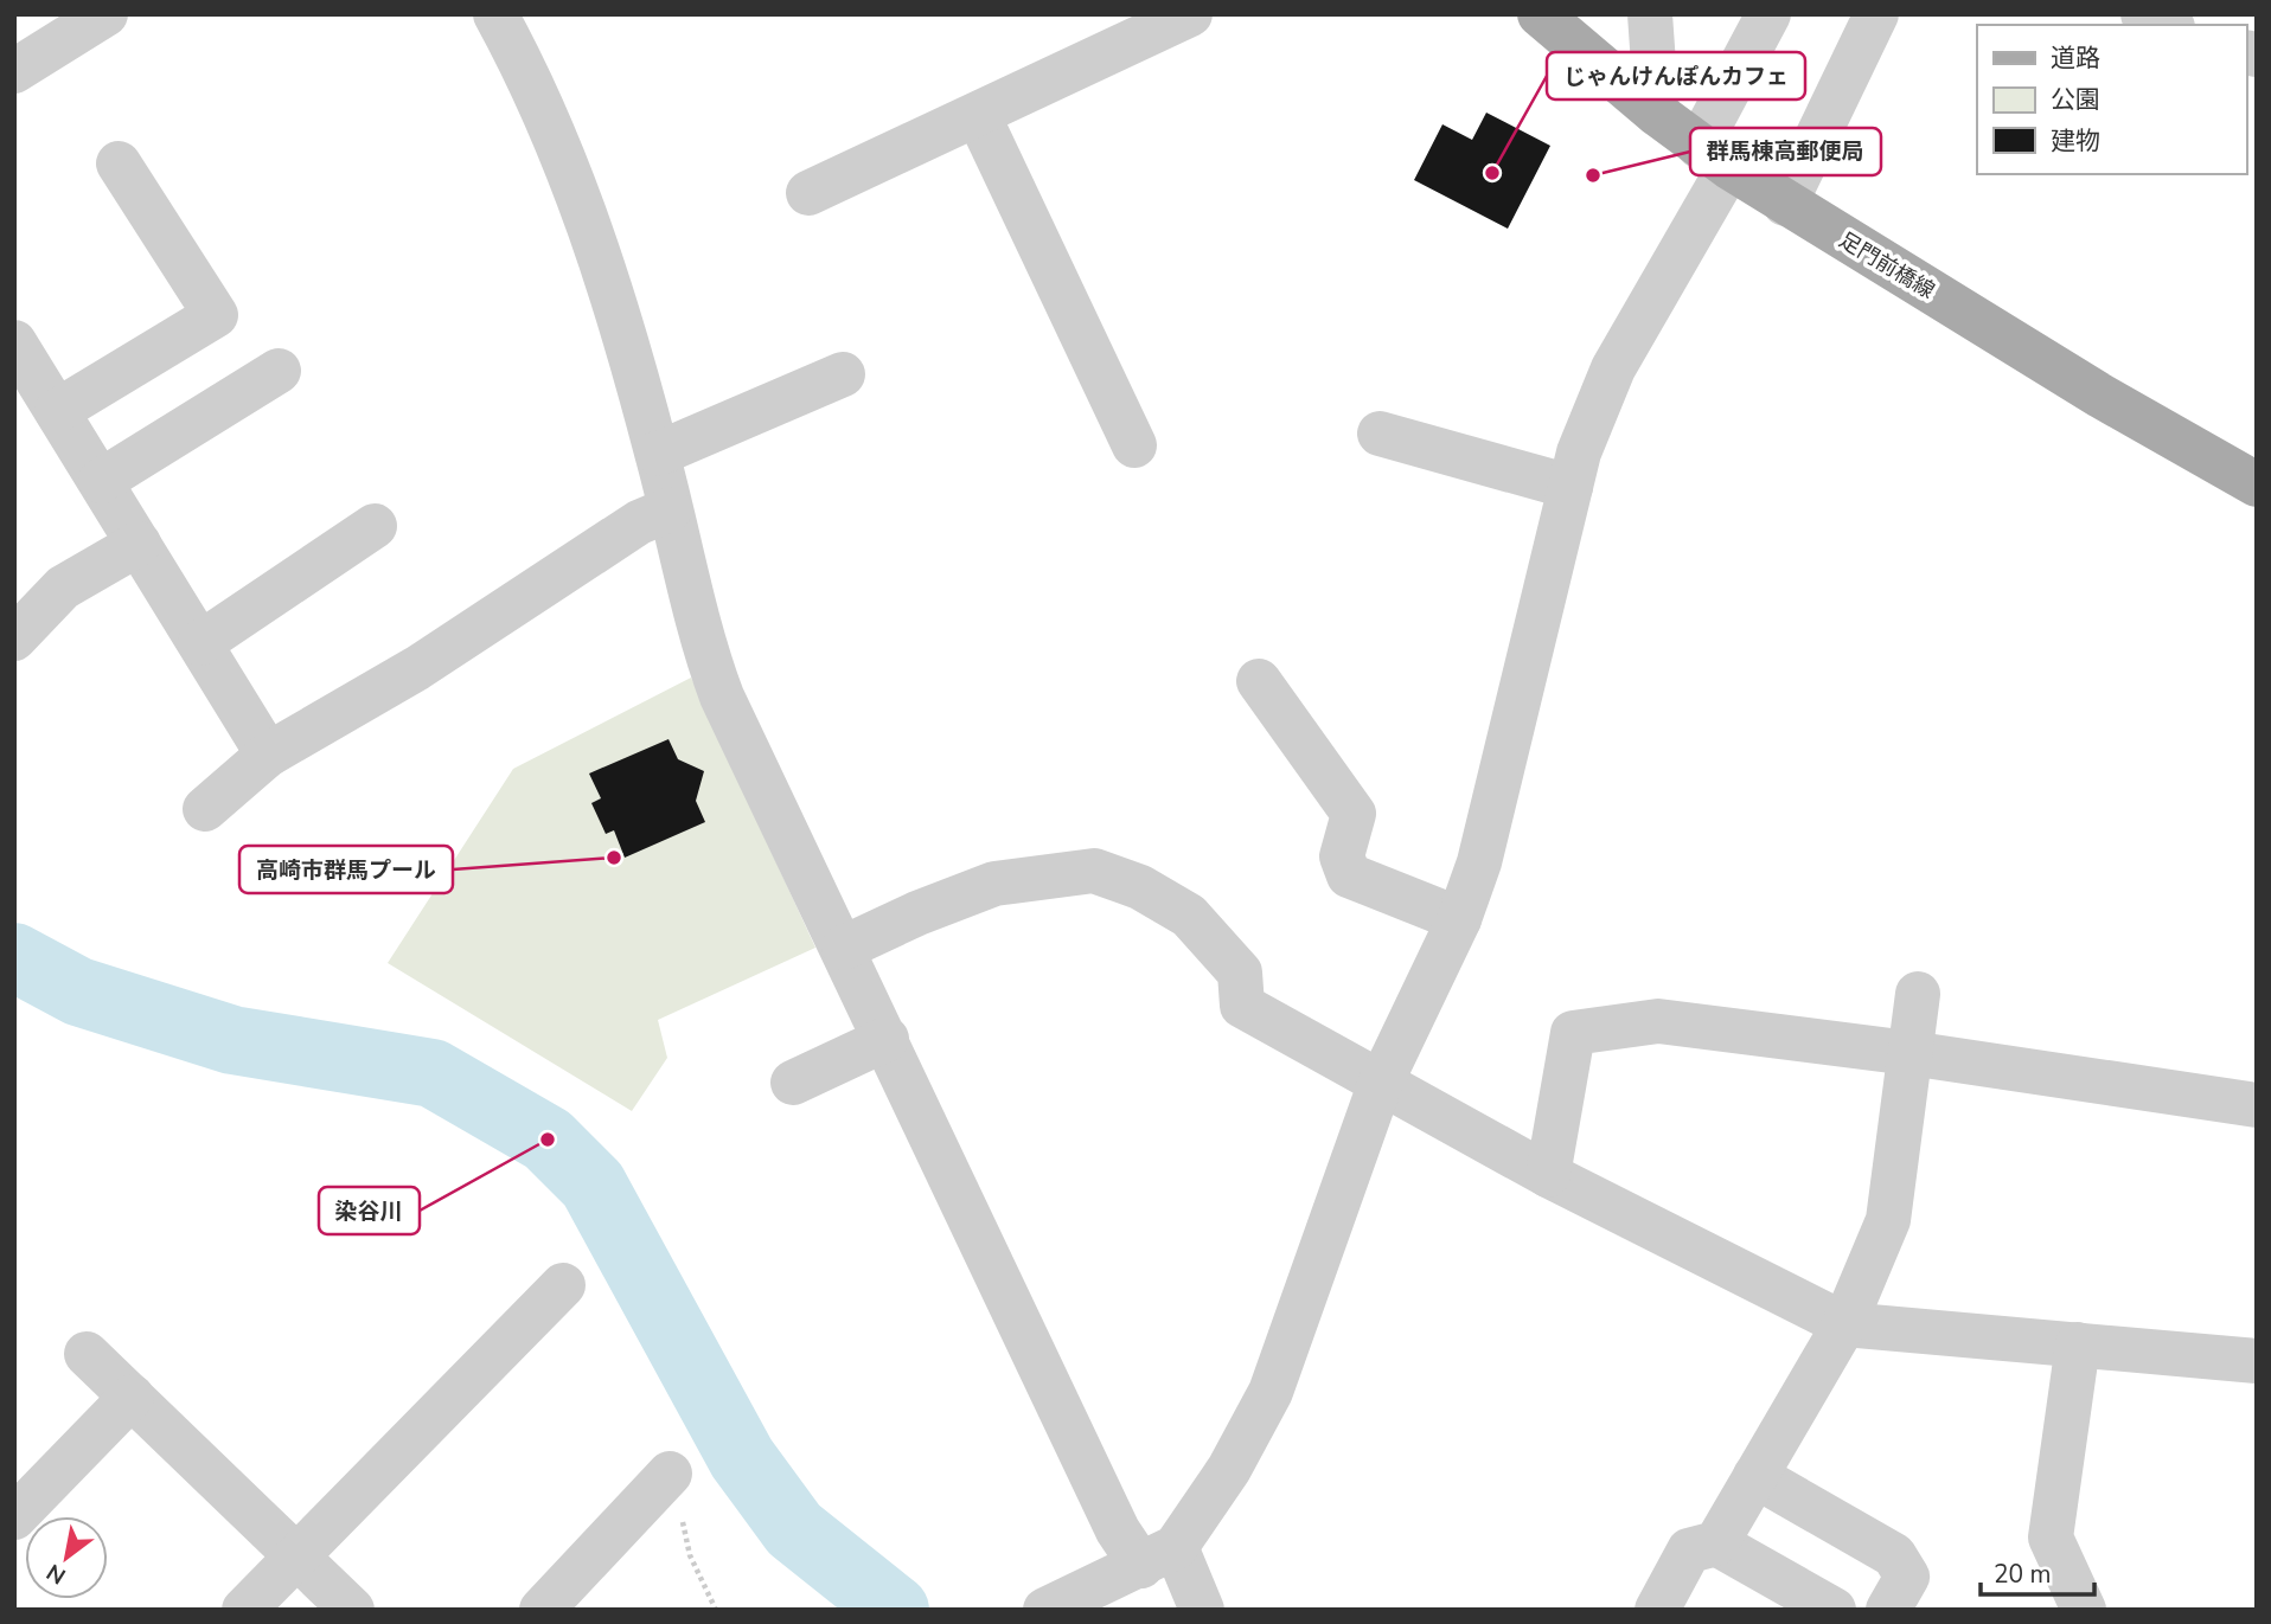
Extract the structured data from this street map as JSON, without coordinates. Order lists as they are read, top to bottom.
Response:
{
  "streets": {
    "main road": ["足門前橋線"]
  },
  "places": [
    "じゃんけんぽんカフェ",
    "群馬棟高郵便局",
    "高崎市群馬プール",
    "染谷川"
  ],
  "legend": ["道路", "公園", "建物"],
  "scale_bar": "20 m",
  "north": "bottom left"
}
